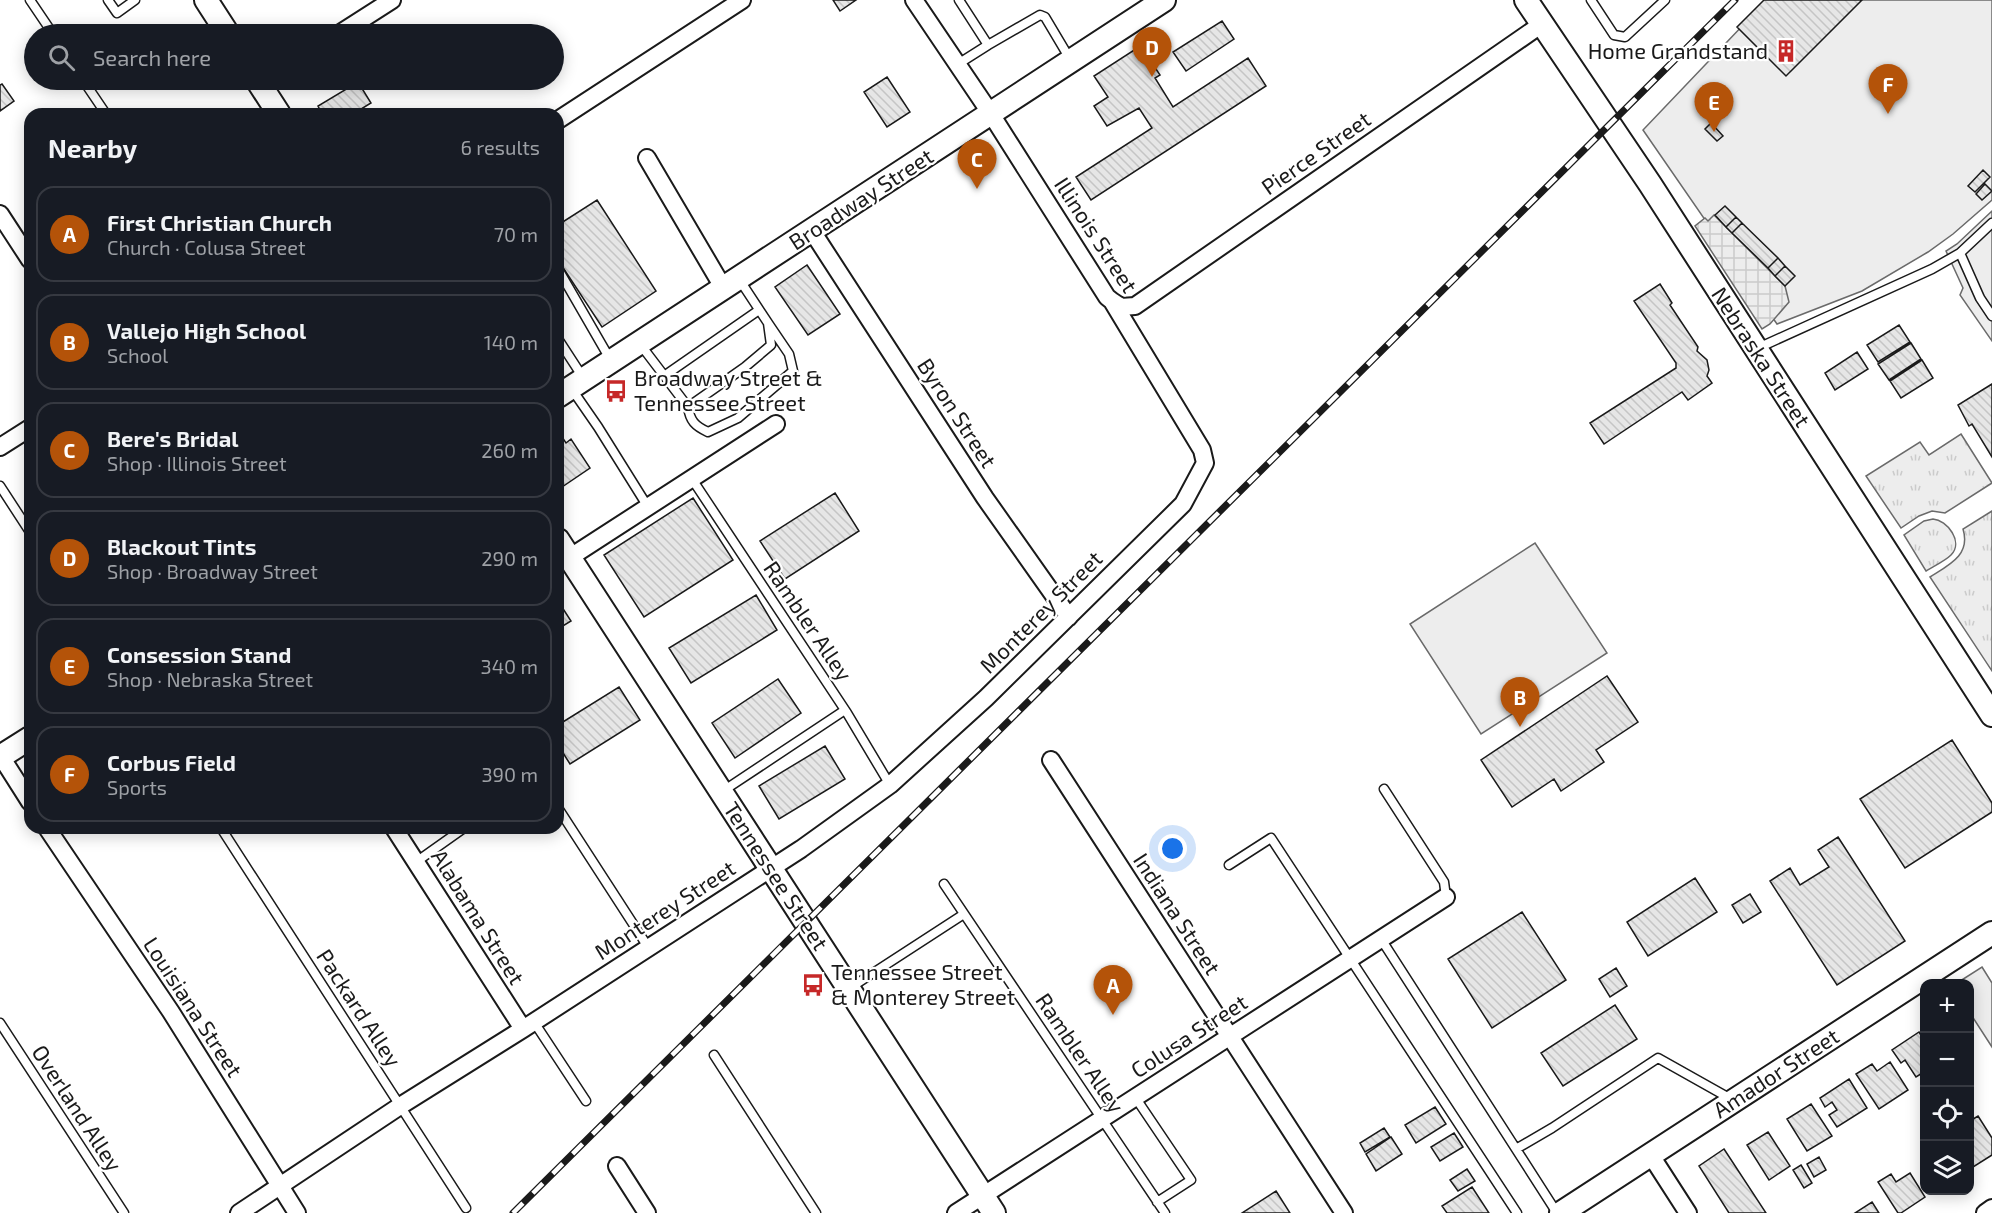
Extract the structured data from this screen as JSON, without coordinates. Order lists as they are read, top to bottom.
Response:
{
  "streets": {
    "main road": [
      "Broadway Street",
      "Nebraska Street",
      "Tennessee Street",
      "Amador Street"
    ],
    "street": [
      "Pierce Street",
      "Illinois Street",
      "Byron Street",
      "Monterey Street",
      "Indiana Street",
      "Alabama Street",
      "Louisiana Street",
      "Colusa Street"
    ],
    "lane": ["Rambler Alley", "Packard Alley", "Overland Alley"]
  },
  "crossings": [
    ["Pierce Street", "Illinois Street"],
    ["Pierce Street", "Nebraska Street"],
    ["Broadway Street", "Illinois Street"],
    ["Broadway Street", "Byron Street"],
    ["Illinois Street", "Monterey Street"],
    ["Byron Street", "Monterey Street"],
    ["Monterey Street", "Rambler Alley"],
    ["Monterey Street", "Tennessee Street"],
    ["Monterey Street", "Alabama Street"],
    ["Monterey Street", "Louisiana Street"],
    ["Monterey Street", "Packard Alley"],
    ["Rambler Alley", "Colusa Street"],
    ["Tennessee Street", "Colusa Street"],
    ["Indiana Street", "Colusa Street"]
  ],
  "places": {
    "building": ["Home Grandstand"],
    "bus stop": ["Broadway Street & Tennessee Street", "Tennessee Street & Monterey Street"]
  },
  "page": {
    "search": "Search here",
    "pins": [
      "D",
      "F",
      "E",
      "C",
      "B",
      "A"
    ],
    "heading": ["Nearby", "6 results"],
    "list": [
      {
        "mark": "A",
        "name": "First Christian Church",
        "note": "Church · Colusa Street",
        "value": "70 m"
      },
      {
        "mark": "B",
        "name": "Vallejo High School",
        "note": "School",
        "value": "140 m"
      },
      {
        "mark": "C",
        "name": "Bere's Bridal",
        "note": "Shop · Illinois Street",
        "value": "260 m"
      },
      {
        "mark": "D",
        "name": "Blackout Tints",
        "note": "Shop · Broadway Street",
        "value": "290 m"
      },
      {
        "mark": "E",
        "name": "Consession Stand",
        "note": "Shop · Nebraska Street",
        "value": "340 m"
      },
      {
        "mark": "F",
        "name": "Corbus Field",
        "note": "Sports",
        "value": "390 m"
      }
    ],
    "map_buttons": ["+", "−"]
  }
}
